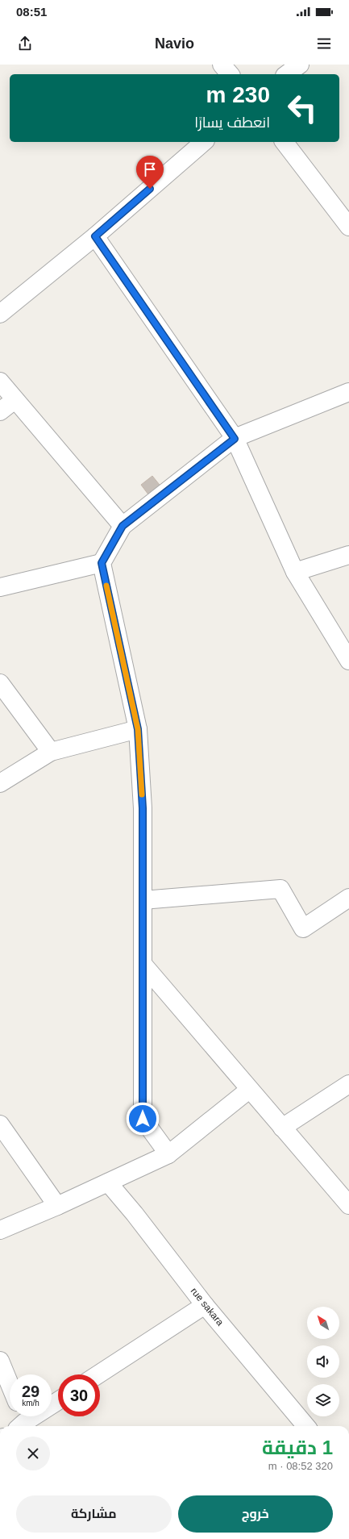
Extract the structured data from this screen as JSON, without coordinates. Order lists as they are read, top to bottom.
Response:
{
  "streets": {
    "street": ["rue sakara"]
  },
  "north": "top left",
  "page": {
    "status": "08:51",
    "header": "Navio",
    "turn": ["230 m", "انعطف يسارًا"],
    "speed": "29 km/h",
    "limit": "30",
    "heading": ["1 دقيقة", "320 m · 08:52"],
    "buttons": ["خروج", "مشاركة"]
  }
}
